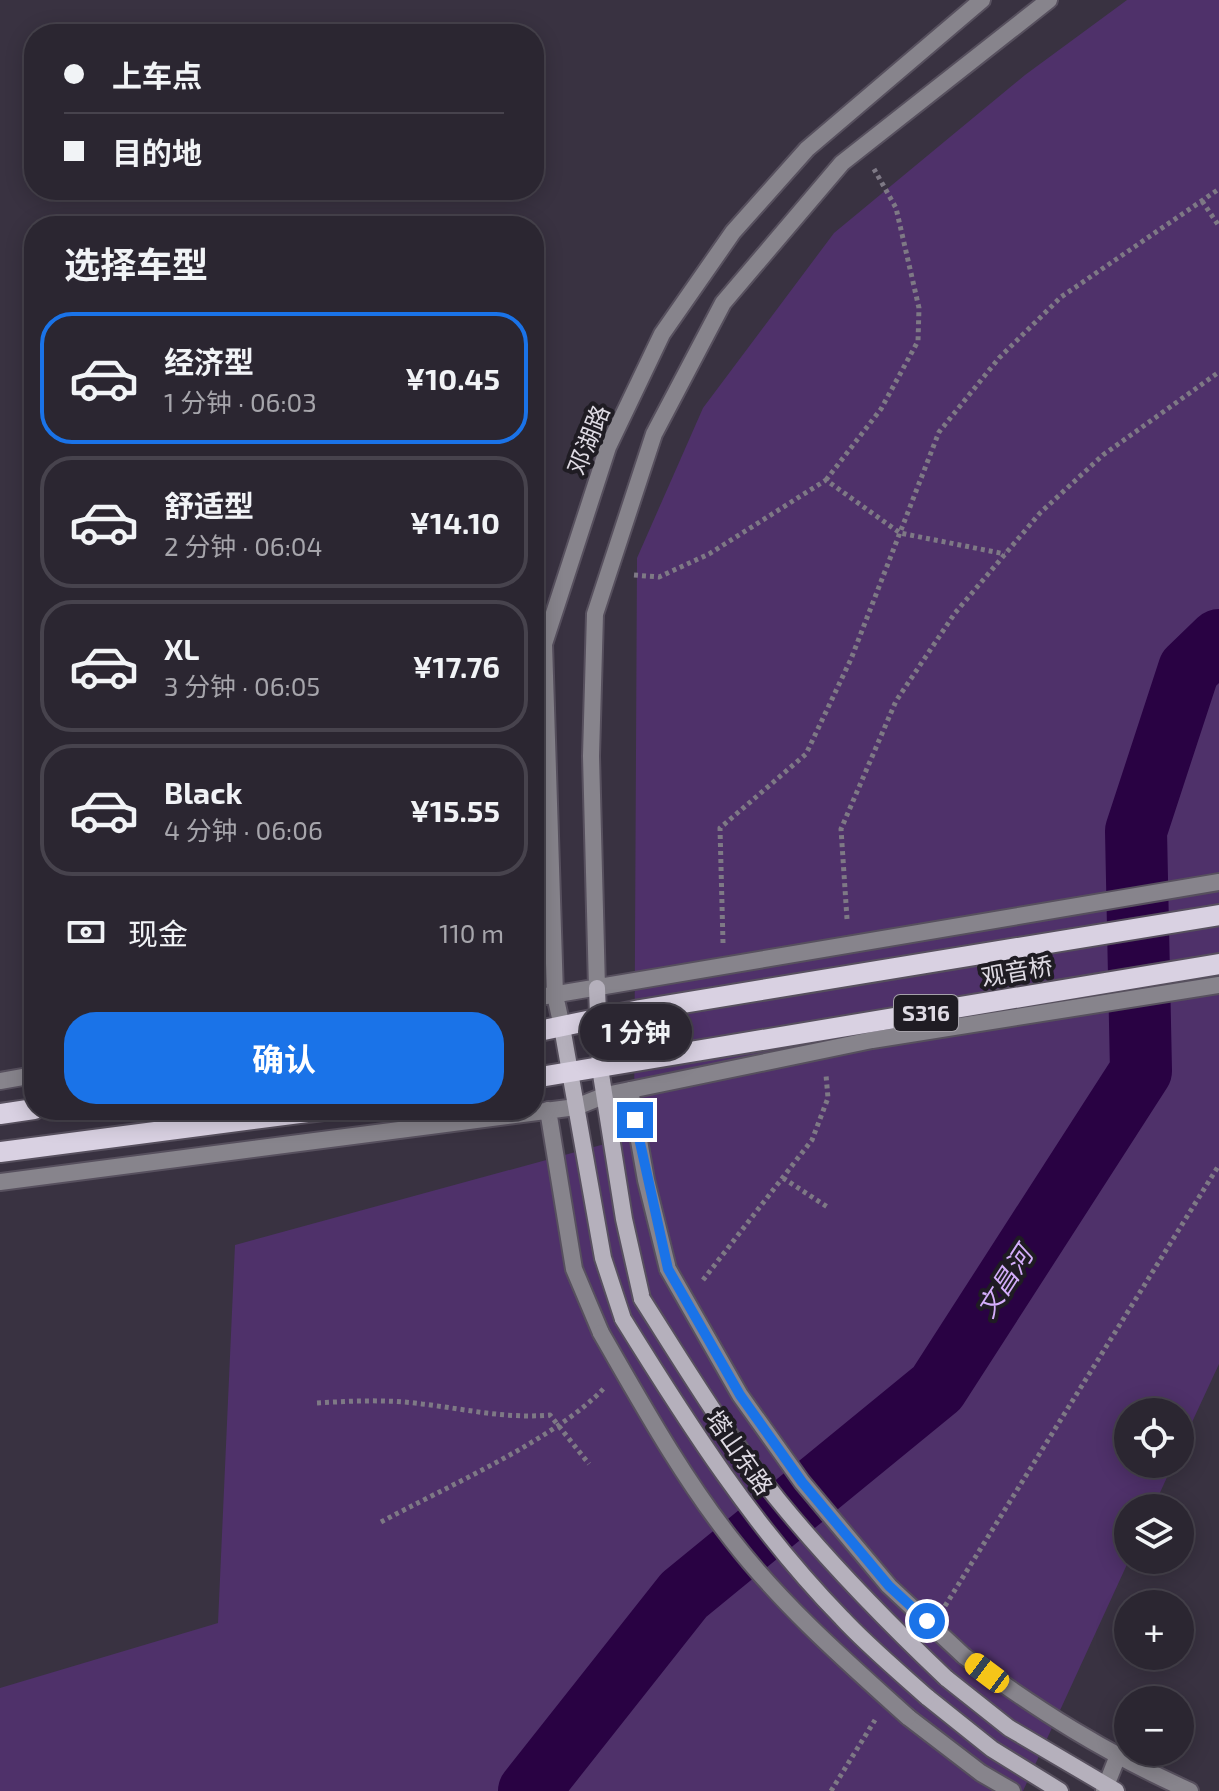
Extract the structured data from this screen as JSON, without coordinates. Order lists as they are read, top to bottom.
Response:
{
  "streets": {
    "main road": ["观音桥", "S316", "塔山东路"],
    "street": ["邓湖路"]
  },
  "crossings": [
    ["邓湖路", "S316"],
    ["邓湖路", "塔山东路"],
    ["观音桥", "S316"],
    ["观音桥", "塔山东路"],
    ["S316", "塔山东路"]
  ],
  "water": ["文昌河"],
  "page": {
    "banner": ["上车点", "目的地"],
    "heading": "选择车型",
    "list": [
      {
        "name": "经济型",
        "note": "1 分钟 · 06:03",
        "value": "¥10.45"
      },
      {
        "name": "舒适型",
        "note": "2 分钟 · 06:04",
        "value": "¥14.10"
      },
      {
        "name": "XL",
        "note": "3 分钟 · 06:05",
        "value": "¥17.76"
      },
      {
        "name": "Black",
        "note": "4 分钟 · 06:06",
        "value": "¥15.55"
      }
    ],
    "pay": ["现金", "110 m"],
    "buttons": "确认",
    "bubble": "1 分钟",
    "map_buttons": ["+", "−"]
  }
}
